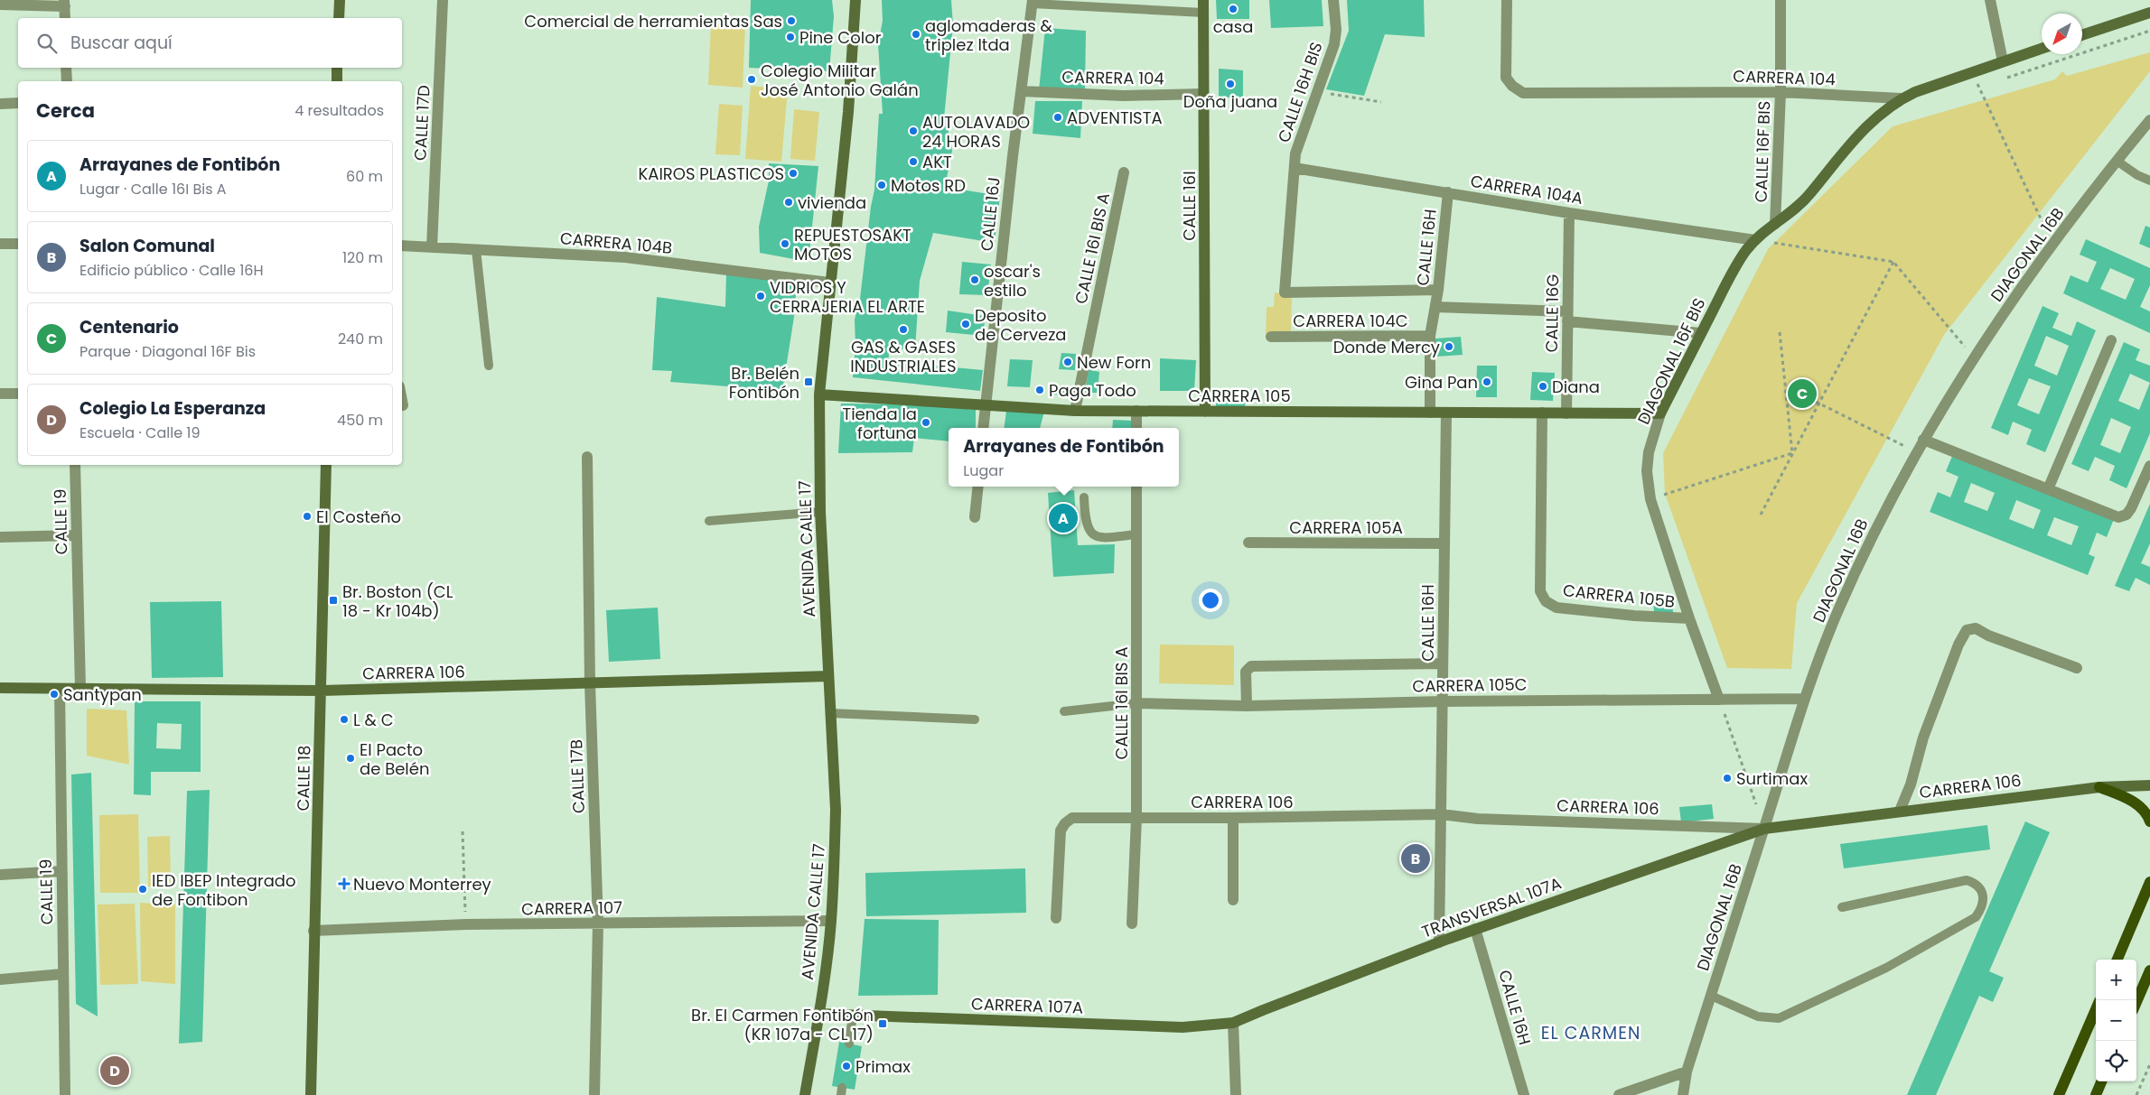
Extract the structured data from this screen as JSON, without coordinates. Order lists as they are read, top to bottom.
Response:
{
  "streets": {
    "street": [
      "CARRERA 104",
      "CALLE 16H BIS",
      "CALLE 17D",
      "CALLE 16F BIS",
      "CARRERA 104A",
      "CALLE 16I",
      "CALLE 16J",
      "CARRERA 104B",
      "CALLE 16H",
      "CALLE 16I BIS A",
      "DIAGONAL 16B",
      "CALLE 16G",
      "CARRERA 104C",
      "DIAGONAL 16F BIS",
      "CARRERA 105",
      "CALLE 19",
      "CARRERA 105A",
      "AVENIDA CALLE 17",
      "CARRERA 105B",
      "CARRERA 106",
      "CARRERA 105C",
      "CALLE 17B",
      "CALLE 18",
      "TRANSVERSAL 107A",
      "CARRERA 107",
      "CARRERA 107A"
    ]
  },
  "crossings": [
    ["CARRERA 104", "CALLE 16F BIS"],
    ["CARRERA 104", "CALLE 16I"],
    ["CARRERA 104", "CALLE 16J"],
    ["CARRERA 104", "DIAGONAL 16F BIS"],
    ["CALLE 16H BIS", "CARRERA 104A"],
    ["CALLE 16H BIS", "CALLE 16H"],
    ["CALLE 17D", "CARRERA 104B"],
    ["CALLE 16F BIS", "DIAGONAL 16F BIS"],
    ["CARRERA 104A", "CALLE 16H"],
    ["CARRERA 104A", "CALLE 16G"],
    ["CARRERA 104A", "DIAGONAL 16F BIS"],
    ["CALLE 16I", "CARRERA 105"],
    ["CALLE 16J", "CARRERA 105"],
    ["CARRERA 104B", "AVENIDA CALLE 17"],
    ["CALLE 16H", "CARRERA 104C"],
    ["CALLE 16H", "CARRERA 105"],
    ["CALLE 16H", "CARRERA 105A"],
    ["CALLE 16H", "CARRERA 106"],
    ["CALLE 16H", "CARRERA 105C"],
    ["CALLE 16H", "TRANSVERSAL 107A"],
    ["CALLE 16I BIS A", "CARRERA 105"],
    ["CALLE 16I BIS A", "CARRERA 106"],
    ["CALLE 16I BIS A", "CARRERA 105C"],
    ["DIAGONAL 16B", "CARRERA 106"],
    ["DIAGONAL 16B", "CARRERA 105C"],
    ["DIAGONAL 16B", "TRANSVERSAL 107A"],
    ["CALLE 16G", "CARRERA 105"],
    ["DIAGONAL 16F BIS", "CARRERA 105"],
    ["DIAGONAL 16F BIS", "CARRERA 105B"],
    ["DIAGONAL 16F BIS", "CARRERA 105C"],
    ["CARRERA 105", "AVENIDA CALLE 17"],
    ["CARRERA 105", "CARRERA 105B"],
    ["CALLE 19", "CARRERA 106"],
    ["AVENIDA CALLE 17", "CARRERA 106"],
    ["AVENIDA CALLE 17", "CARRERA 107"],
    ["AVENIDA CALLE 17", "CARRERA 107A"],
    ["CARRERA 106", "CALLE 17B"],
    ["CARRERA 106", "CALLE 18"],
    ["CARRERA 106", "TRANSVERSAL 107A"],
    ["CALLE 17B", "CARRERA 107"],
    ["CALLE 18", "CARRERA 107"],
    ["TRANSVERSAL 107A", "CARRERA 107A"]
  ],
  "districts": ["EL CARMEN"],
  "places": {
    "other": [
      "casa",
      "Comercial de herramientas Sas",
      "aglomaderas & triplez ltda",
      "Pine Color",
      "Colegio Militar José Antonio Galán",
      "Doña juana",
      "ADVENTISTA",
      "AUTOLAVADO 24 HORAS",
      "AKT",
      "KAIROS PLASTICOS",
      "Motos RD",
      "vivienda",
      "REPUESTOSAKT MOTOS",
      "oscar's estilo",
      "VIDRIOS Y CERRAJERIA EL ARTE",
      "Deposito de Cerveza",
      "GAS & GASES INDUSTRIALES",
      "Donde Mercy",
      "New Forn",
      "Gina Pan",
      "Diana",
      "Paga Todo",
      "Tienda la fortuna",
      "El Costeño",
      "Santypan",
      "L & C",
      "El Pacto de Belén",
      "Surtimax",
      "IED IBEP Integrado de Fontibon",
      "Primax"
    ],
    "transit": ["Br. Belén Fontibón", "Br. Boston (CL 18 - Kr 104b)", "Br. El Carmen Fontibón (KR 107a - CL 17)"],
    "health": ["Nuevo Monterrey"]
  },
  "north": "bottom left",
  "page": {
    "search": "Buscar aquí",
    "heading": ["Cerca", "4 resultados"],
    "list": [
      {
        "mark": "A",
        "name": "Arrayanes de Fontibón",
        "note": "Lugar · Calle 16I Bis A",
        "value": "60 m"
      },
      {
        "mark": "B",
        "name": "Salon Comunal",
        "note": "Edificio público · Calle 16H",
        "value": "120 m"
      },
      {
        "mark": "C",
        "name": "Centenario",
        "note": "Parque · Diagonal 16F Bis",
        "value": "240 m"
      },
      {
        "mark": "D",
        "name": "Colegio La Esperanza",
        "note": "Escuela · Calle 19",
        "value": "450 m"
      }
    ],
    "pins": [
      "C",
      "A",
      "B",
      "D"
    ],
    "popup": ["Arrayanes de Fontibón", "Lugar"],
    "map_buttons": ["+", "−"]
  }
}
